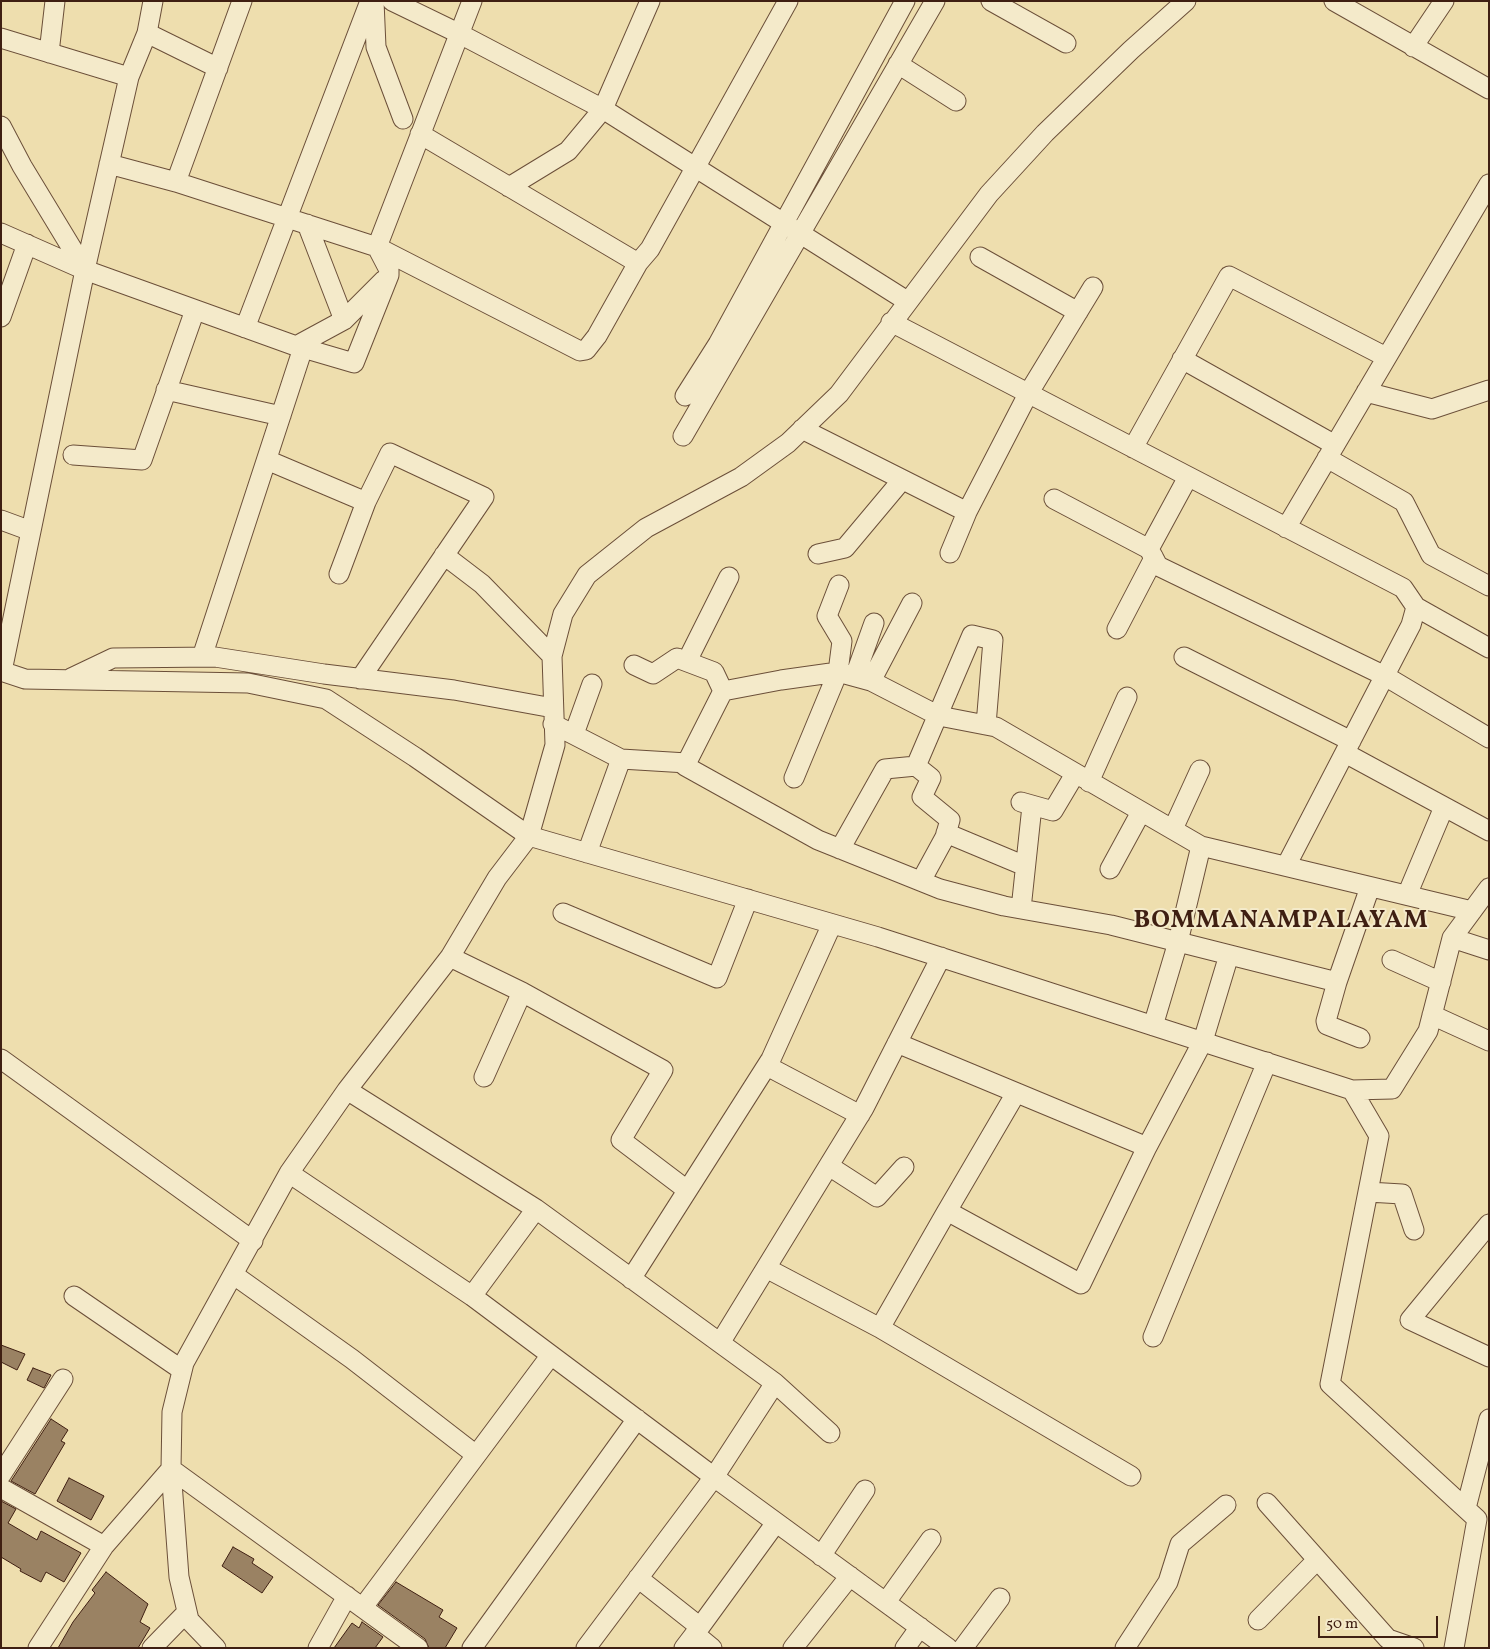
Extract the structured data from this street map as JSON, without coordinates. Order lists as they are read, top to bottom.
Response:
{
  "districts": ["BOMMANAMPALAYAM"],
  "scale_bar": "50 m"
}
